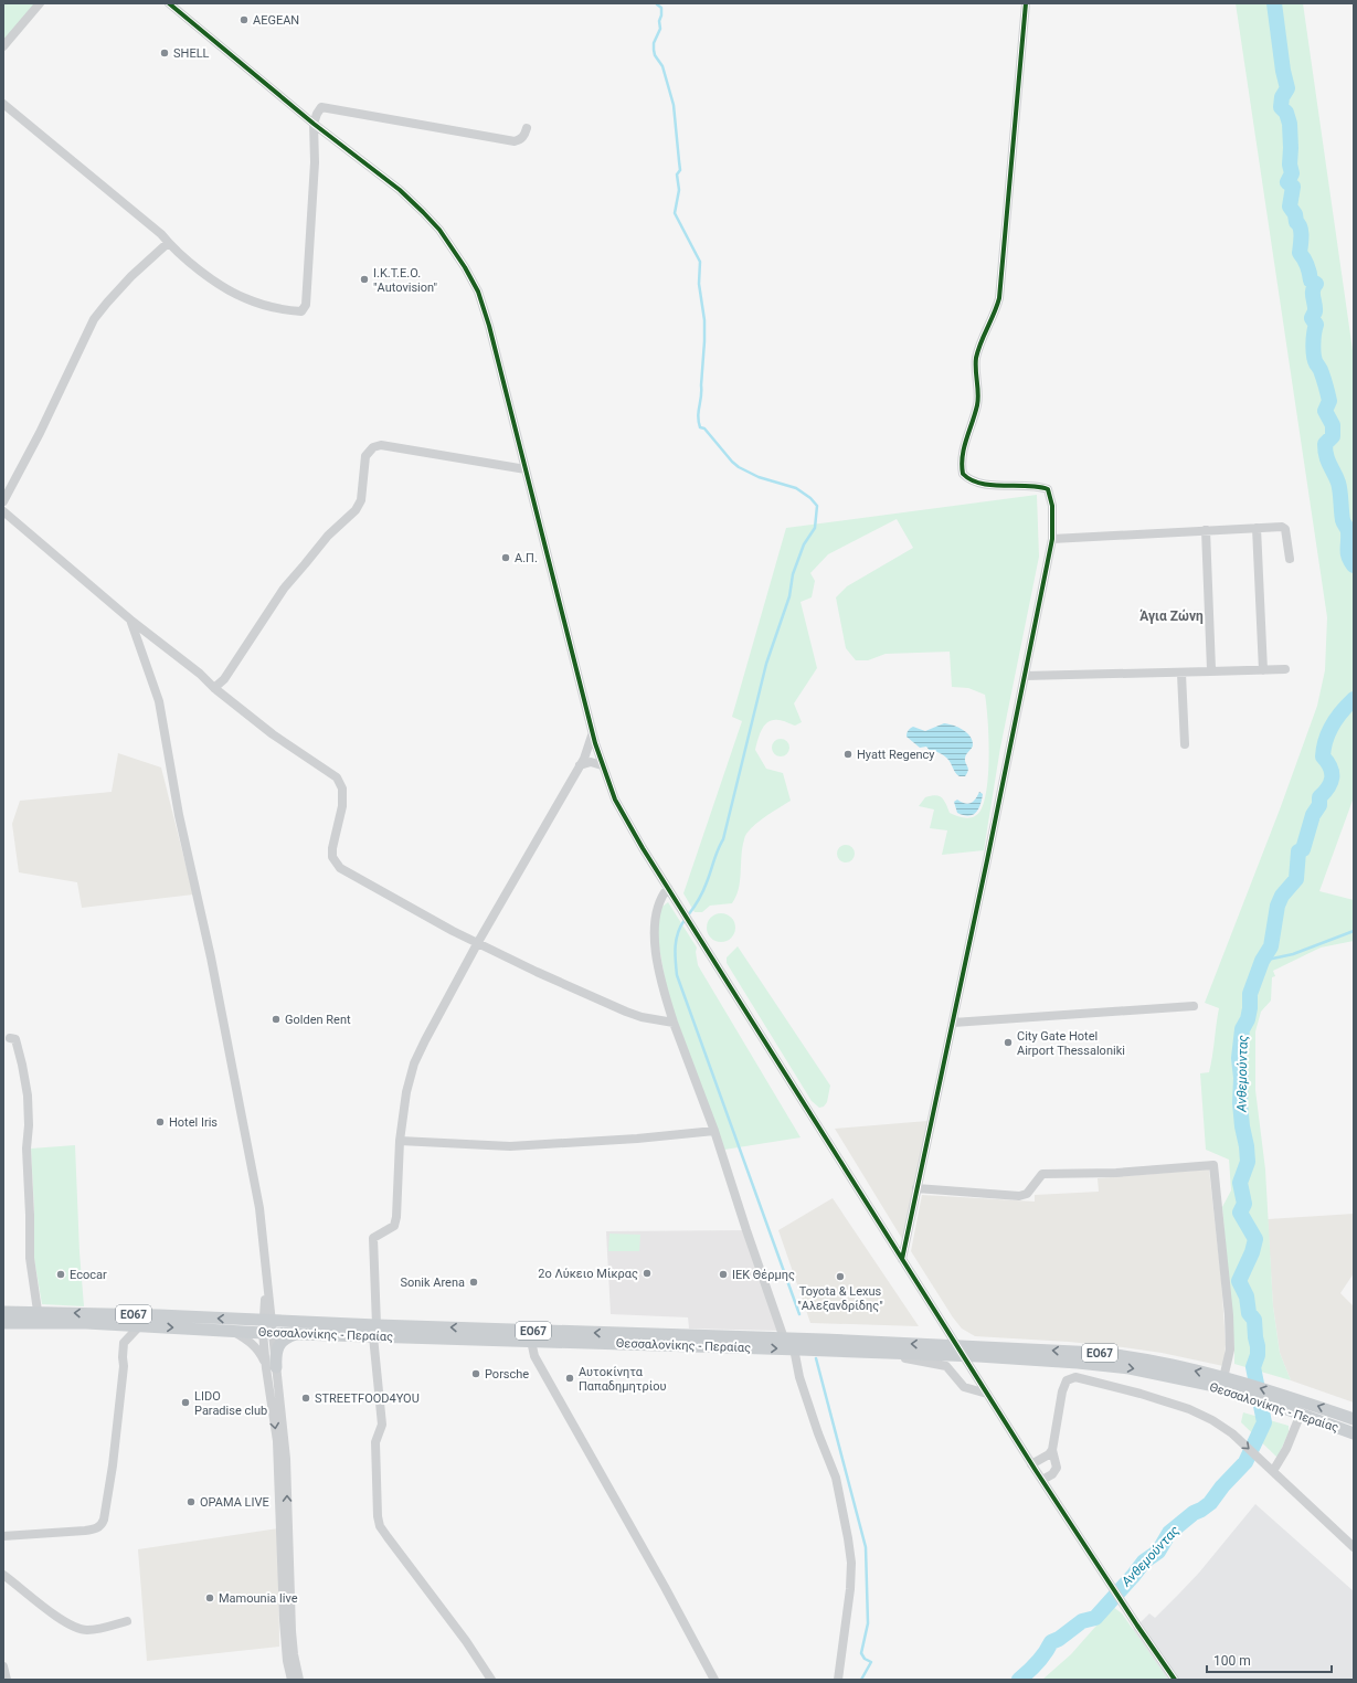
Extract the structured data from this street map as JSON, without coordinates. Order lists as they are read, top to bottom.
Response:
{
  "streets": {
    "main road": ["ΕΟ67", "Θεσσαλονίκης - Περαίας"]
  },
  "districts": ["Άγια Ζώνη"],
  "water": ["Ανθεμούντας"],
  "places": [
    "AEGEAN",
    "SHELL",
    "I.Κ.Τ.Ε.Ο. \"Autovision\"",
    "Α.Π.",
    "Hyatt Regency",
    "Golden Rent",
    "City Gate Hotel Airport Thessaloniki",
    "Hotel Iris",
    "2ο Λύκειο Μίκρας",
    "Ecocar",
    "ΙΕΚ Θέρμης",
    "Toyota & Lexus \"Αλεξανδρίδης\"",
    "Sonik Arena",
    "Porsche",
    "Αυτοκίνητα Παπαδημητρίου",
    "STREETFOOD4YOU",
    "LIDO Paradise club",
    "ΟΡΑΜΑ LIVE",
    "Mamounia live"
  ],
  "scale_bar": "100 m"
}
